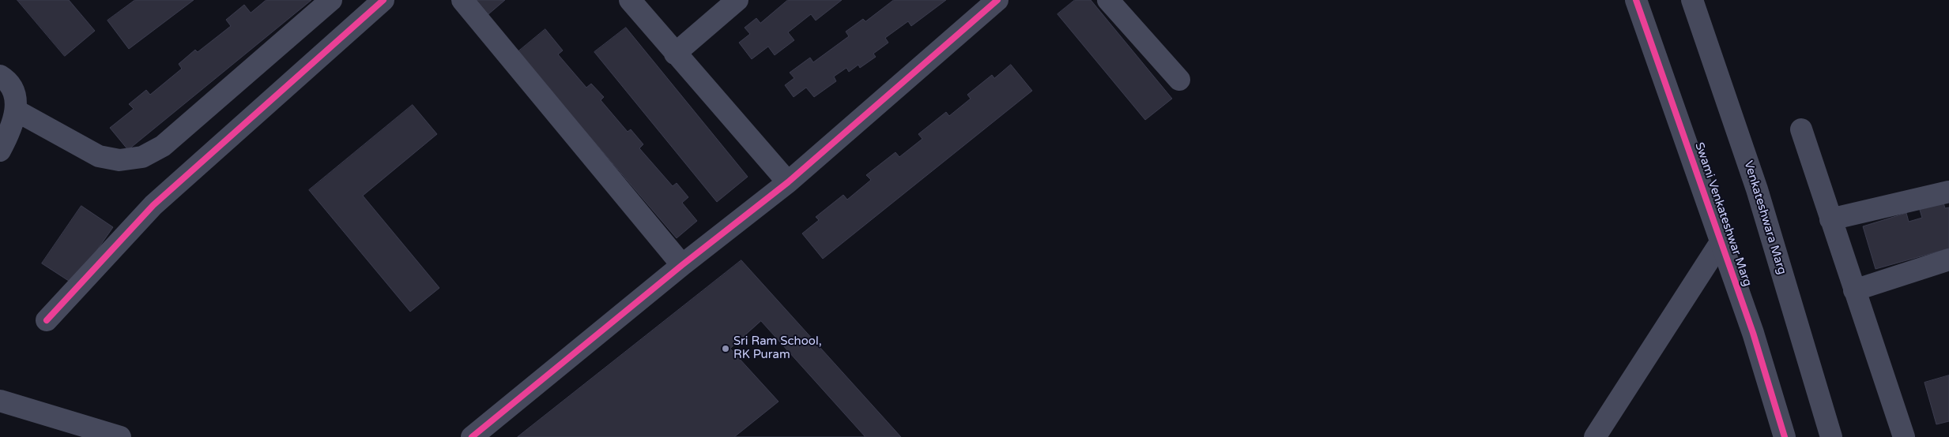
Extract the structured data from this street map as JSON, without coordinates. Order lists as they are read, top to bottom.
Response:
{
  "streets": {
    "street": ["Swami Venkateshwar Marg", "Venkateshwara Marg"]
  },
  "places": ["Sri Ram School, RK Puram"]
}
